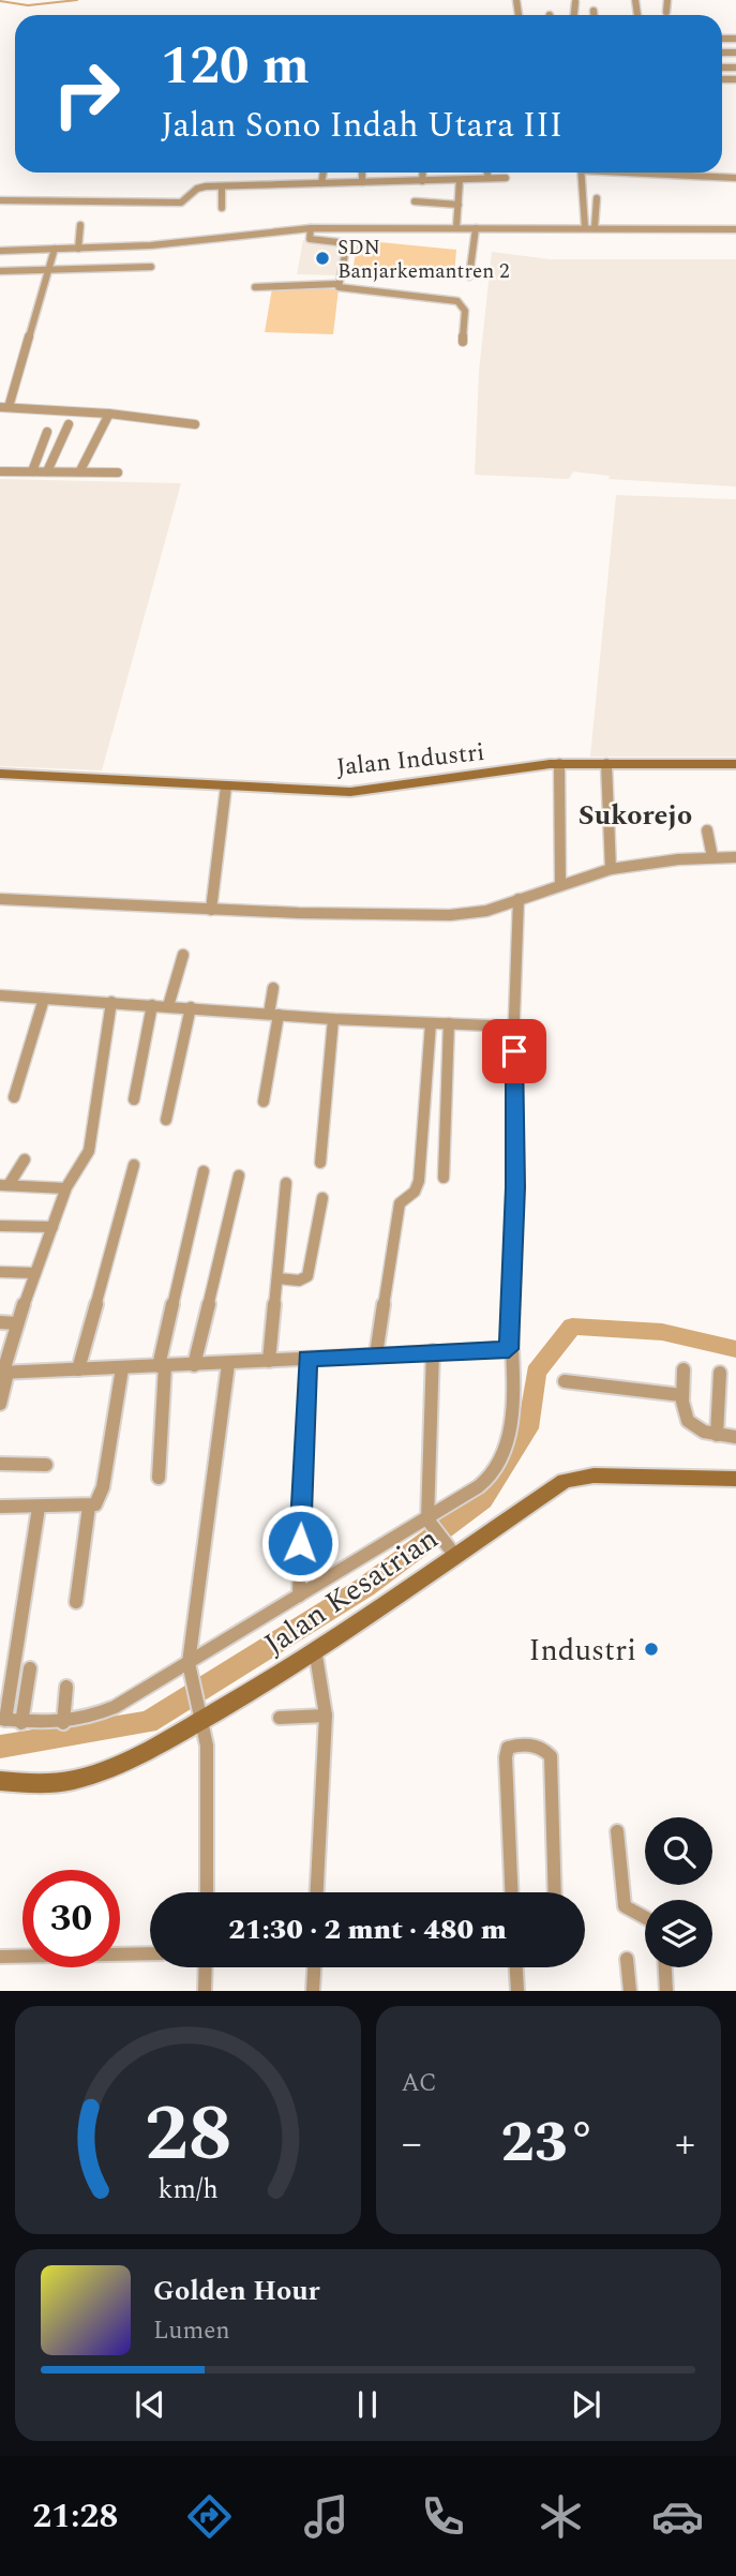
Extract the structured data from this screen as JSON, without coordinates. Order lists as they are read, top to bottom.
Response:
{
  "streets": {
    "street": ["Jalan Industri", "Jalan Kesatrian"]
  },
  "districts": ["Sukorejo"],
  "places": ["SDN Banjarkemantren 2", "Industri"],
  "page": {
    "turn": ["120 m", "Jalan Sono Indah Utara III"],
    "limit": "30",
    "trip": "21:30 · 2 mnt · 480 m",
    "tile": "AC",
    "heat": ["−", "23°", "+"],
    "song": ["Golden Hour", "Lumen"],
    "tabs": "21:28",
    "gauge": ["28", "km/h"]
  }
}
